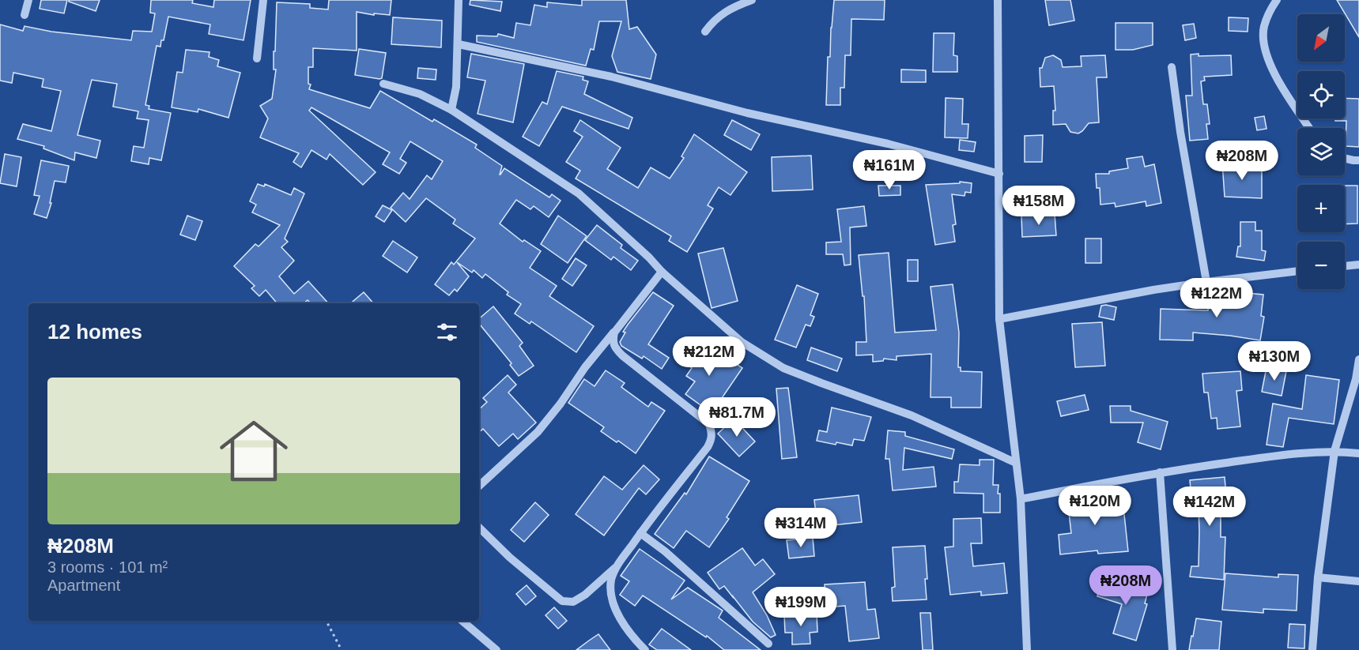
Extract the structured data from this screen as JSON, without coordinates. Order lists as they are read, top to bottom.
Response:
{
  "north": "bottom left",
  "page": {
    "map_buttons": ["+", "−"],
    "price": [
      "₦208M",
      "₦161M",
      "₦158M",
      "₦122M",
      "₦212M",
      "₦130M",
      "₦81.7M",
      "₦120M",
      "₦142M",
      "₦314M",
      "₦208M",
      "₦199M"
    ],
    "heading": "12 homes",
    "list": [
      {
        "name": "₦208M",
        "note": "3 rooms · 101 m² · Apartment"
      }
    ]
  }
}
